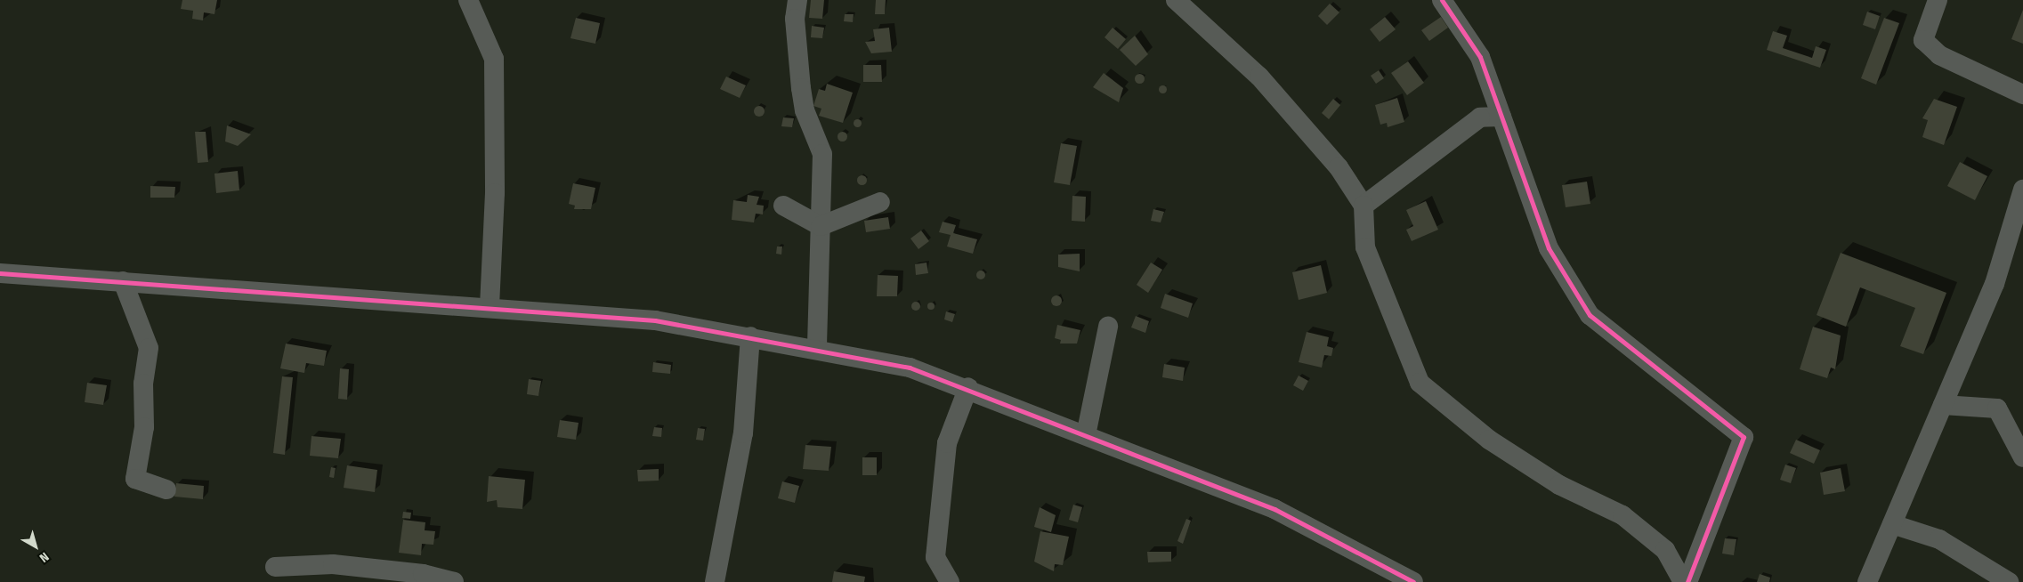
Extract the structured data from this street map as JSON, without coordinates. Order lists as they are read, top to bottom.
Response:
{
  "north": "bottom right"
}
